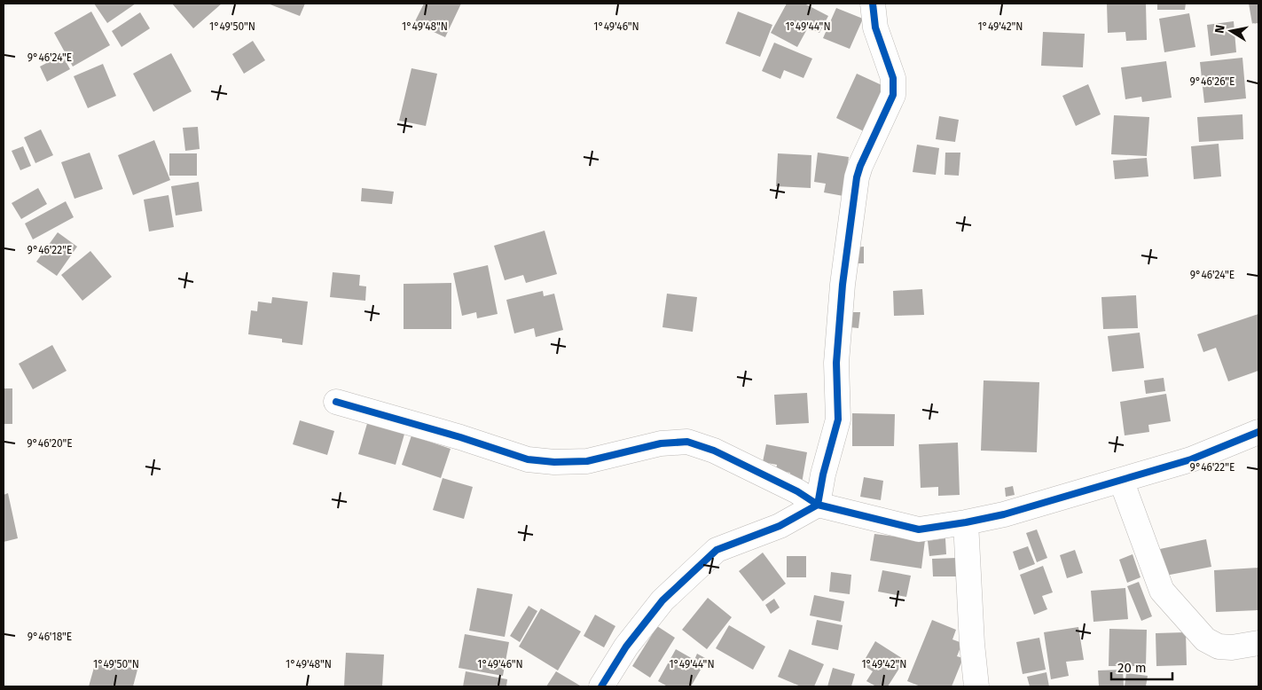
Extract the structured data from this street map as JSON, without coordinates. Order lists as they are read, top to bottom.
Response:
{
  "scale_bar": "20 m",
  "north": "left",
  "coordinates": [
    "1°49'50\"N",
    "1°49'48\"N",
    "1°49'46\"N",
    "1°49'44\"N",
    "1°49'42\"N",
    "9°46'24\"E",
    "9°46'26\"E",
    "9°46'22\"E",
    "9°46'20\"E",
    "9°46'18\"E"
  ]
}
